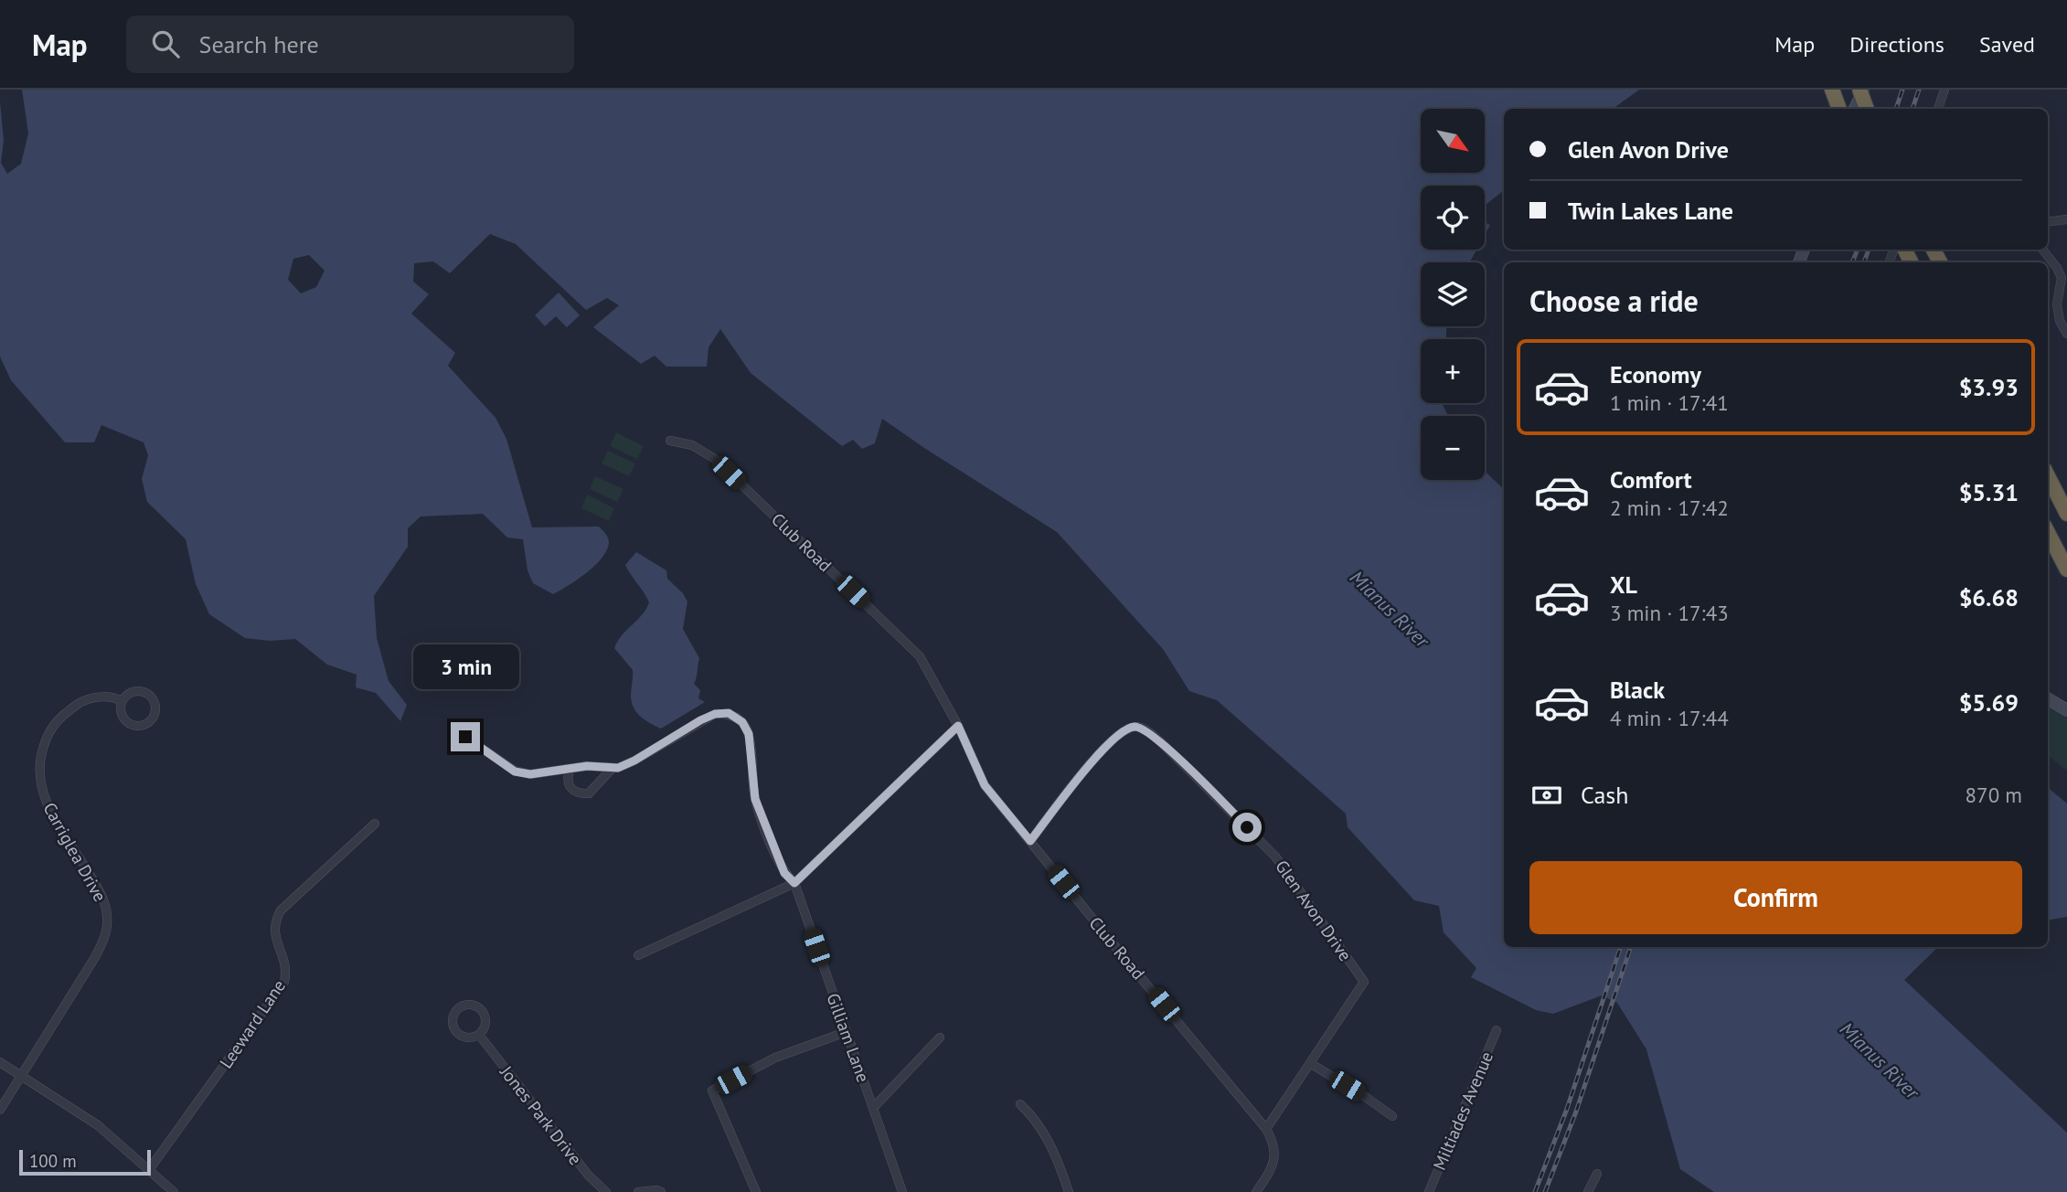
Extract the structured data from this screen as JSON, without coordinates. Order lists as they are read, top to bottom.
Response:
{
  "streets": {
    "street": [
      "Club Road",
      "Carriglea Drive",
      "Glen Avon Drive",
      "Leeward Lane",
      "Gilliam Lane",
      "Miltiades Avenue",
      "Jones Park Drive"
    ]
  },
  "crossings": [
    ["Club Road", "Glen Avon Drive"]
  ],
  "water": ["Mianus River"],
  "scale_bar": "100 m",
  "north": "bottom right",
  "page": {
    "header": "Map",
    "search": "Search here",
    "nav": ["Map", "Directions", "Saved"],
    "map_buttons": ["+", "−"],
    "banner": ["Glen Avon Drive", "Twin Lakes Lane"],
    "heading": "Choose a ride",
    "list": [
      {
        "name": "Economy",
        "note": "1 min · 17:41",
        "value": "$3.93"
      },
      {
        "name": "Comfort",
        "note": "2 min · 17:42",
        "value": "$5.31"
      },
      {
        "name": "XL",
        "note": "3 min · 17:43",
        "value": "$6.68"
      },
      {
        "name": "Black",
        "note": "4 min · 17:44",
        "value": "$5.69"
      }
    ],
    "bubble": "3 min",
    "pay": ["Cash", "870 m"],
    "buttons": "Confirm",
    "scale": "100 m"
  }
}
